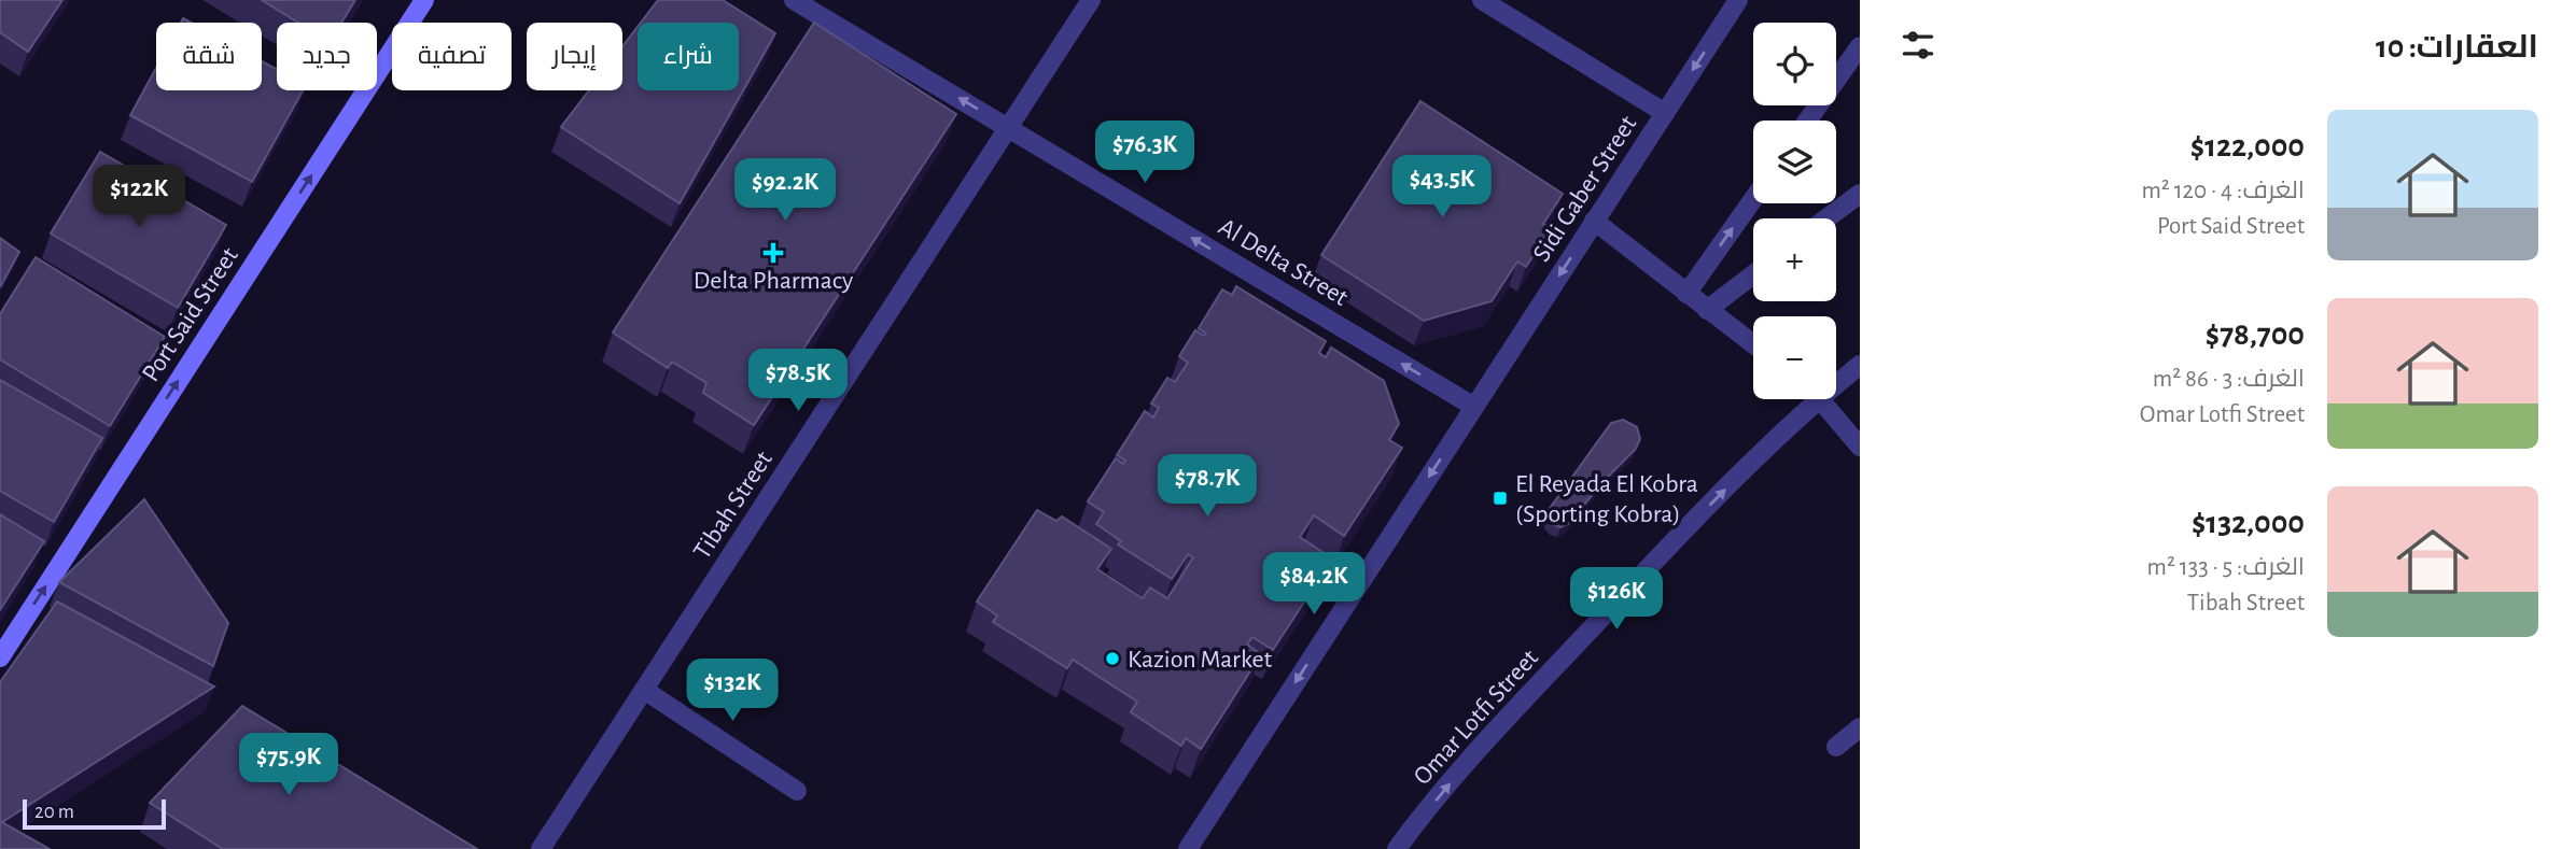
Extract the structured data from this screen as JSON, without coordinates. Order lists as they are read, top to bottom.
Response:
{
  "streets": {
    "main road": ["Port Said Street"],
    "street": [
      "Sidi Gaber Street",
      "Al Delta Street",
      "Tibah Street",
      "Omar Lotfi Street"
    ]
  },
  "crossings": [
    ["Sidi Gaber Street", "Al Delta Street"],
    ["Al Delta Street", "Tibah Street"]
  ],
  "one_way": [
    "Sidi Gaber Street",
    "Al Delta Street",
    "Port Said Street",
    "Omar Lotfi Street"
  ],
  "places": {
    "health": ["Delta Pharmacy"],
    "transit": ["El Reyada El Kobra (Sporting Kobra)"],
    "other": ["Kazion Market"]
  },
  "scale_bar": "20 m",
  "page": {
    "heading": "العقارات: 10",
    "map_buttons": ["+", "−"],
    "chip": [
      "شراء",
      "إيجار",
      "تصفية",
      "جديد",
      "شقة"
    ],
    "list": [
      {
        "name": "$122,000",
        "note": "الغرف: 4 · 120 m² · Port Said Street"
      },
      {
        "name": "$78,700",
        "note": "الغرف: 3 · 86 m² · Omar Lotfi Street"
      },
      {
        "name": "$132,000",
        "note": "الغرف: 5 · 133 m² · Tibah Street"
      }
    ],
    "price": [
      "$76.3K",
      "$43.5K",
      "$92.2K",
      "$122K",
      "$78.5K",
      "$78.7K",
      "$84.2K",
      "$126K",
      "$132K",
      "$75.9K"
    ],
    "scale": "20 m"
  }
}
